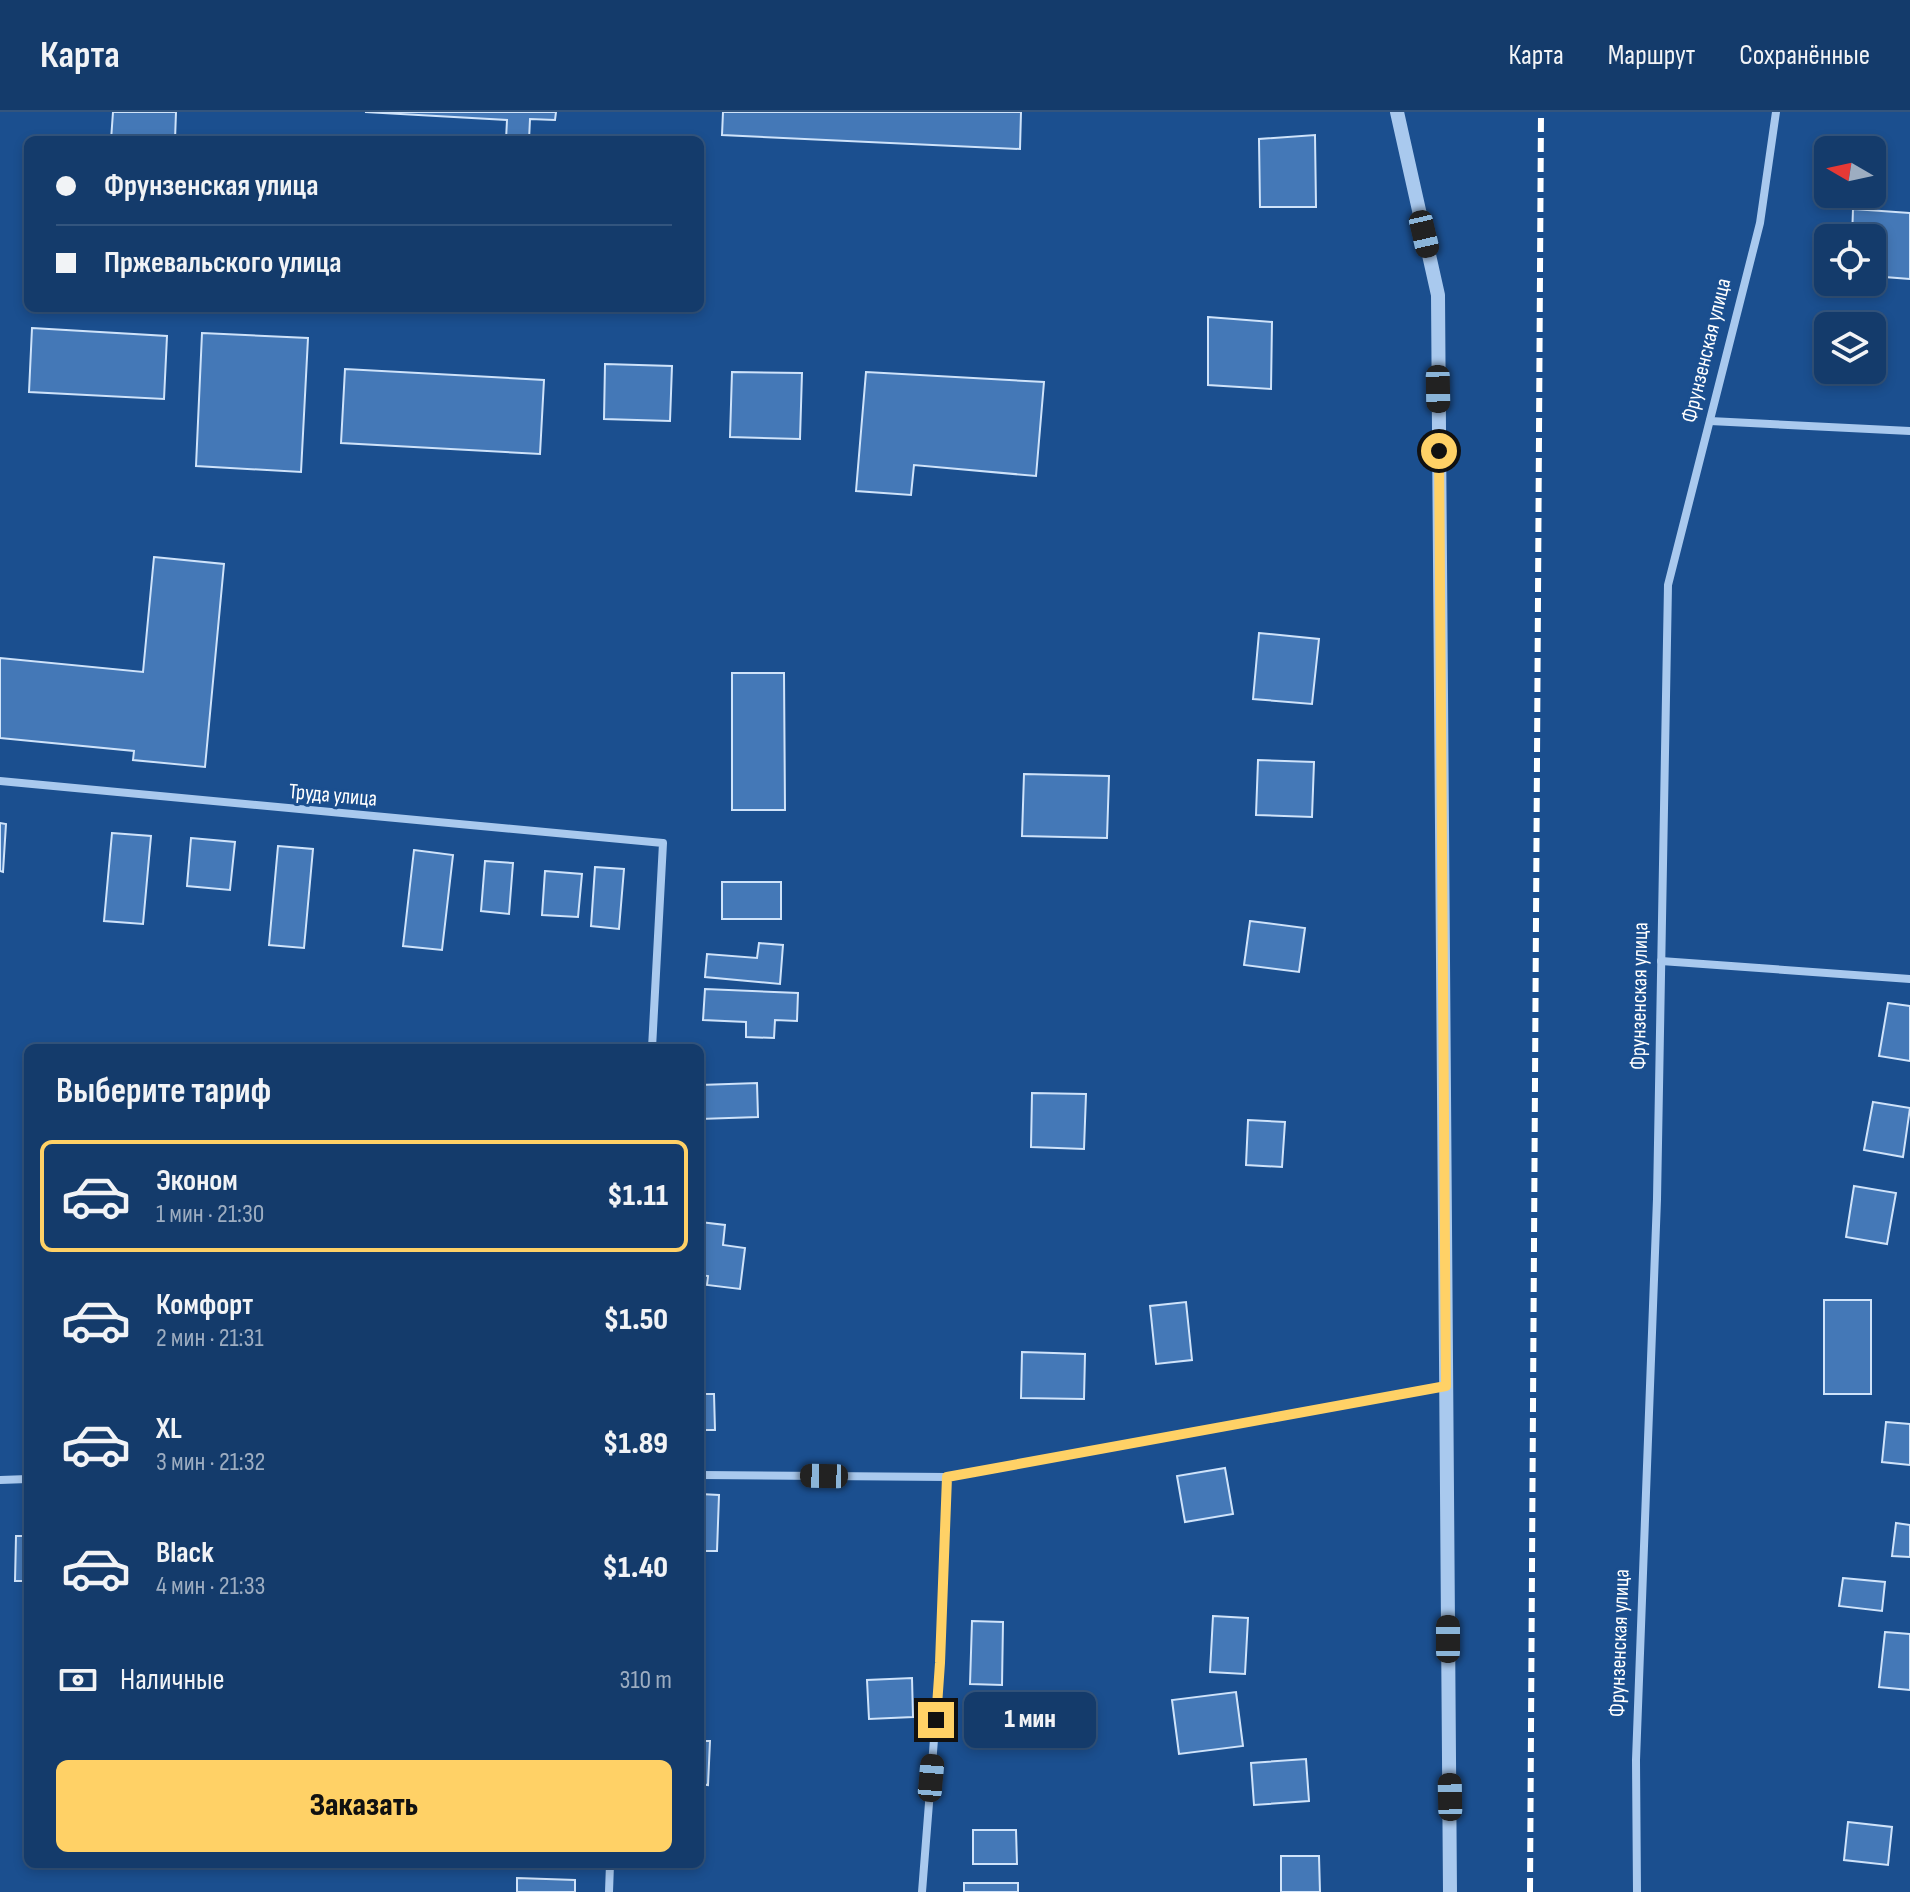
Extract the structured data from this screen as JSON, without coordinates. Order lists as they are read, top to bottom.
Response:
{
  "streets": {
    "street": ["Фрунзенская улица", "Труда улица"]
  },
  "north": "left",
  "page": {
    "header": "Карта",
    "nav": ["Карта", "Маршрут", "Сохранённые"],
    "banner": ["Фрунзенская улица", "Пржевальского улица"],
    "heading": "Выберите тариф",
    "list": [
      {
        "name": "Эконом",
        "note": "1 мин · 21:30",
        "value": "$1.11"
      },
      {
        "name": "Комфорт",
        "note": "2 мин · 21:31",
        "value": "$1.50"
      },
      {
        "name": "XL",
        "note": "3 мин · 21:32",
        "value": "$1.89"
      },
      {
        "name": "Black",
        "note": "4 мин · 21:33",
        "value": "$1.40"
      }
    ],
    "pay": ["Наличные", "310 m"],
    "bubble": "1 мин",
    "buttons": "Заказать"
  }
}
